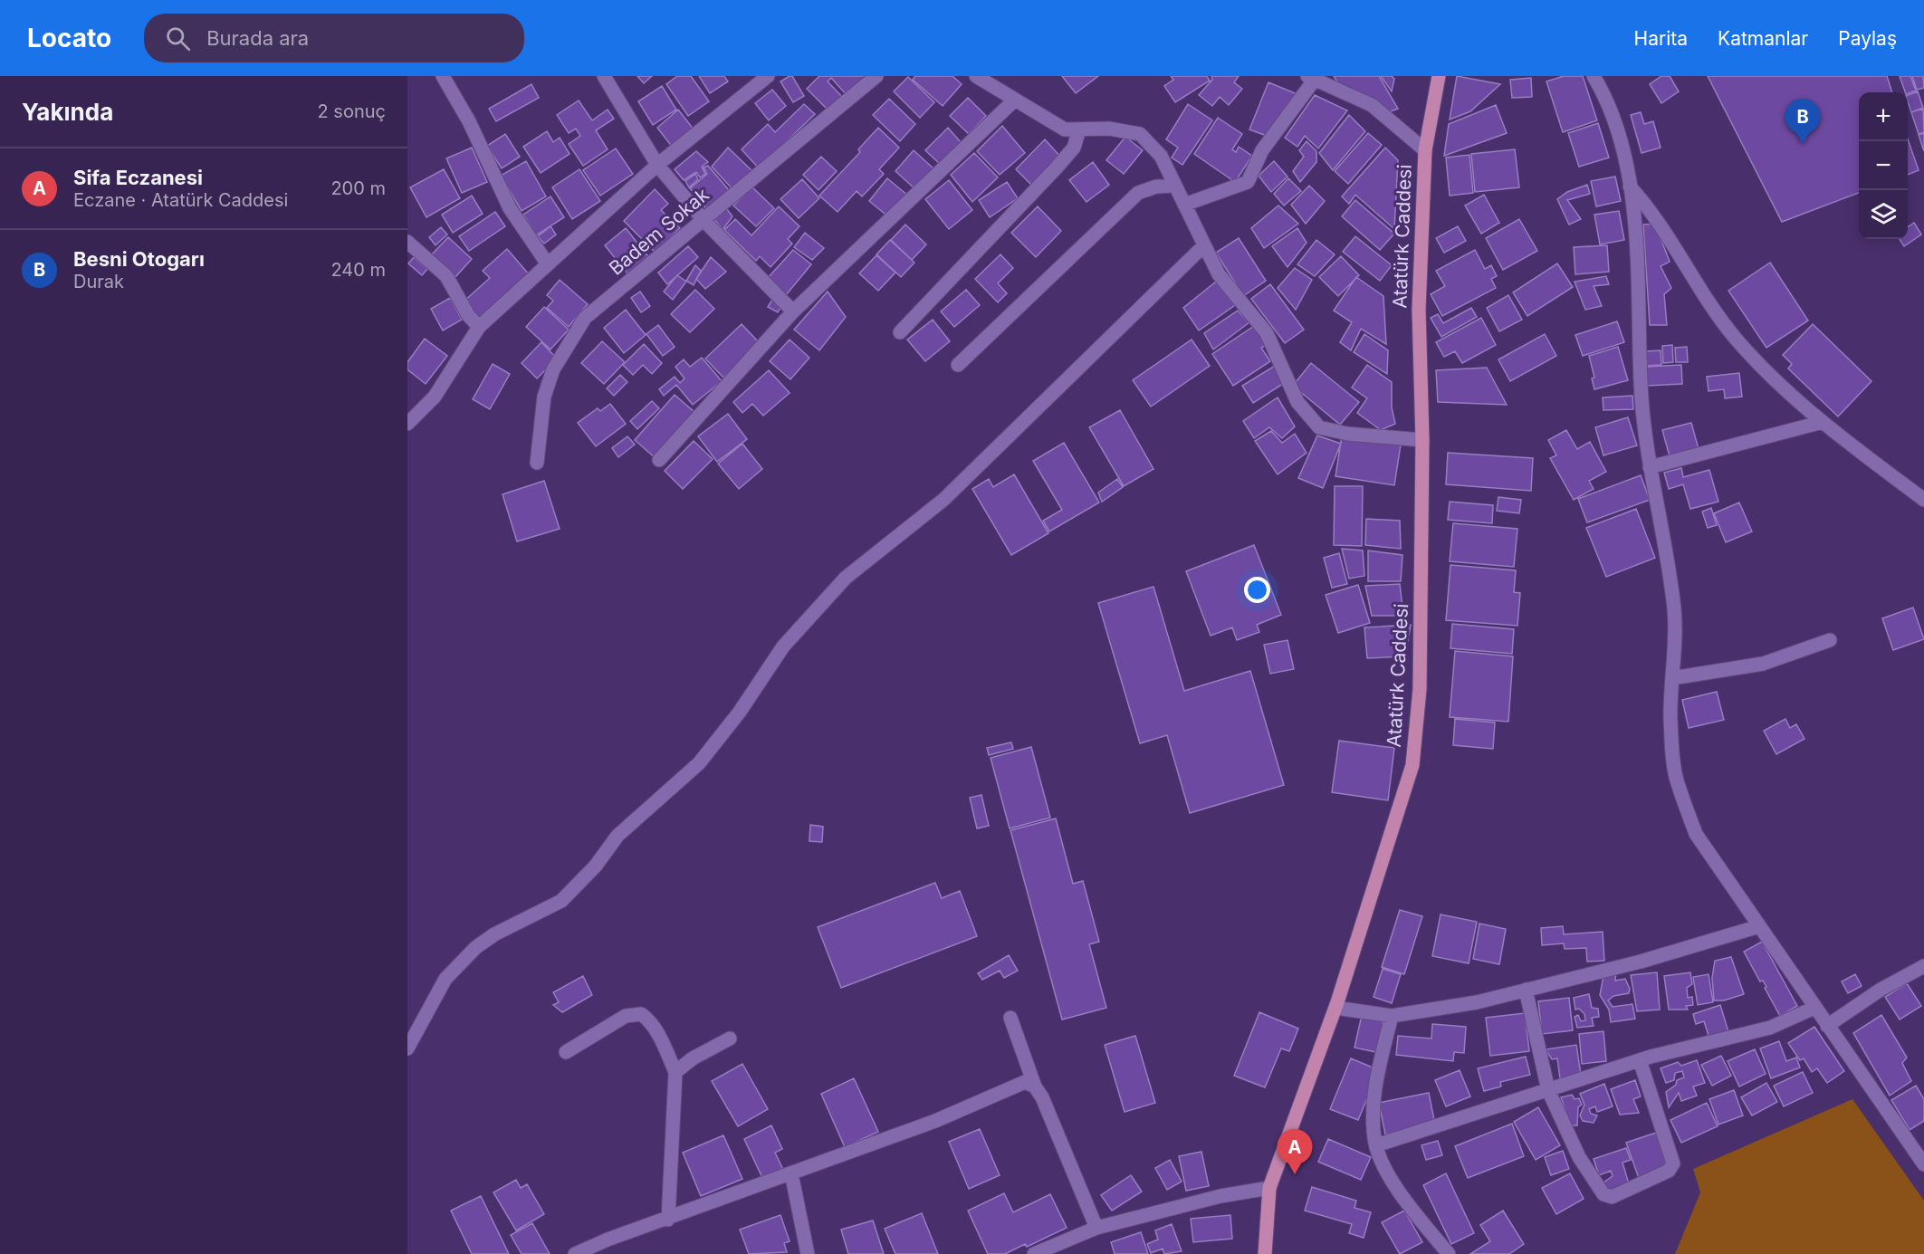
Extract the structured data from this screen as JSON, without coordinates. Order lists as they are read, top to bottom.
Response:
{
  "streets": {
    "main road": ["Atatürk Caddesi"],
    "street": ["Badem Sokak"]
  },
  "page": {
    "header": "Locato",
    "search": "Burada ara",
    "nav": ["Harita", "Katmanlar", "Paylaş"],
    "heading": ["Yakında", "2 sonuç"],
    "map_buttons": ["+", "−"],
    "pins": ["B", "A"],
    "list": [
      {
        "mark": "A",
        "name": "Sifa Eczanesi",
        "note": "Eczane · Atatürk Caddesi",
        "value": "200 m"
      },
      {
        "mark": "B",
        "name": "Besni Otogarı",
        "note": "Durak",
        "value": "240 m"
      }
    ]
  }
}
